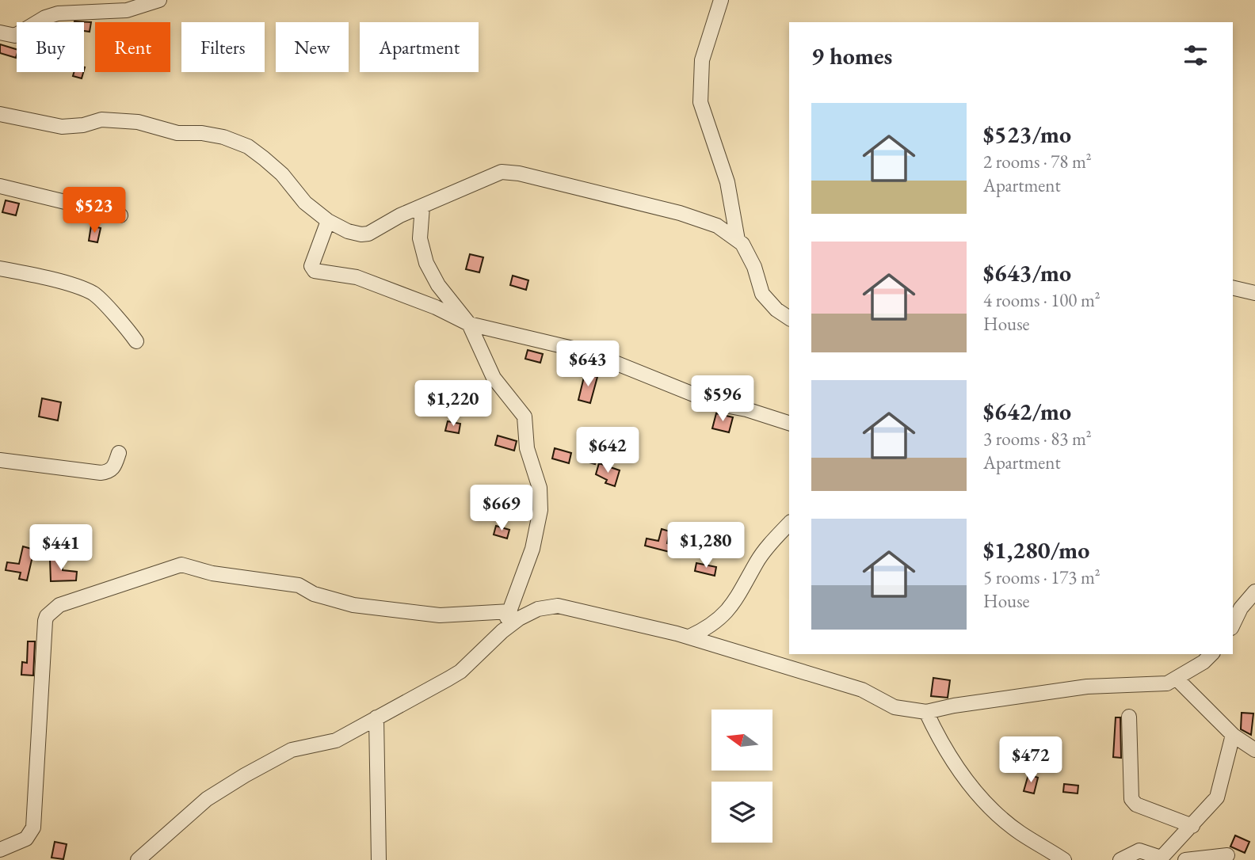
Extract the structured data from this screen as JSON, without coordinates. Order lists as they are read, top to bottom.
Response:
{
  "north": "left",
  "page": {
    "chip": [
      "Buy",
      "Rent",
      "Filters",
      "New",
      "Apartment"
    ],
    "heading": "9 homes",
    "list": [
      {
        "name": "$523/mo",
        "note": "2 rooms · 78 m² · Apartment"
      },
      {
        "name": "$643/mo",
        "note": "4 rooms · 100 m² · House"
      },
      {
        "name": "$642/mo",
        "note": "3 rooms · 83 m² · Apartment"
      },
      {
        "name": "$1,280/mo",
        "note": "5 rooms · 173 m² · House"
      }
    ],
    "price": [
      "$523",
      "$643",
      "$596",
      "$1,220",
      "$642",
      "$669",
      "$1,280",
      "$441",
      "$472"
    ]
  }
}
